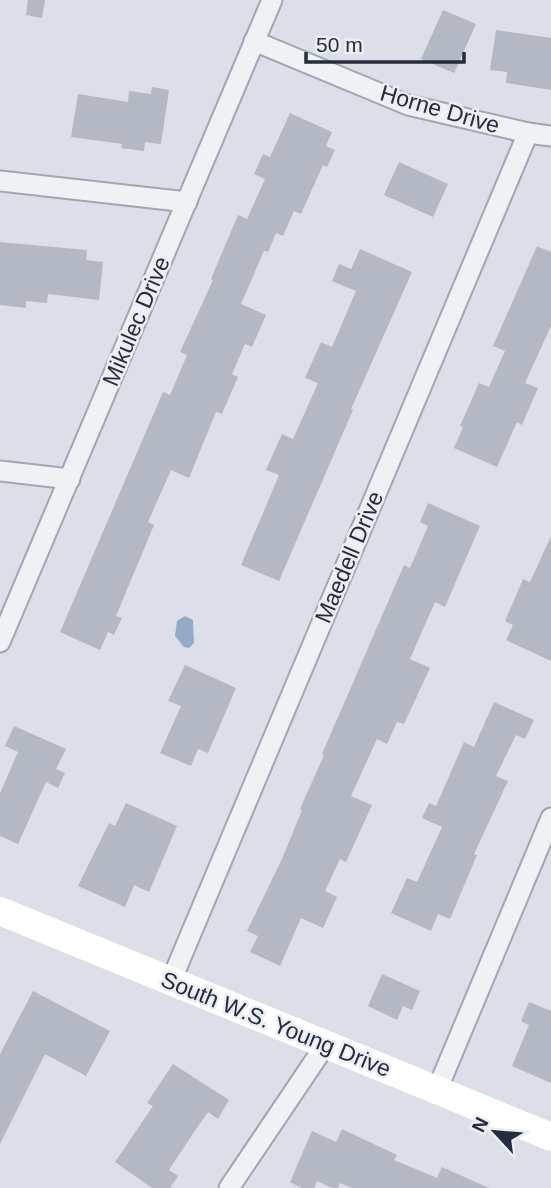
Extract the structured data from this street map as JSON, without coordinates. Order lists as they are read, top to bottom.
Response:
{
  "streets": {
    "main road": ["South W.S. Young Drive"],
    "street": ["Horne Drive", "Mikulec Drive", "Maedell Drive"]
  },
  "crossings": [
    ["Horne Drive", "Mikulec Drive"],
    ["Horne Drive", "Maedell Drive"],
    ["Maedell Drive", "South W.S. Young Drive"]
  ],
  "scale_bar": "50 m",
  "north": "top left"
}
